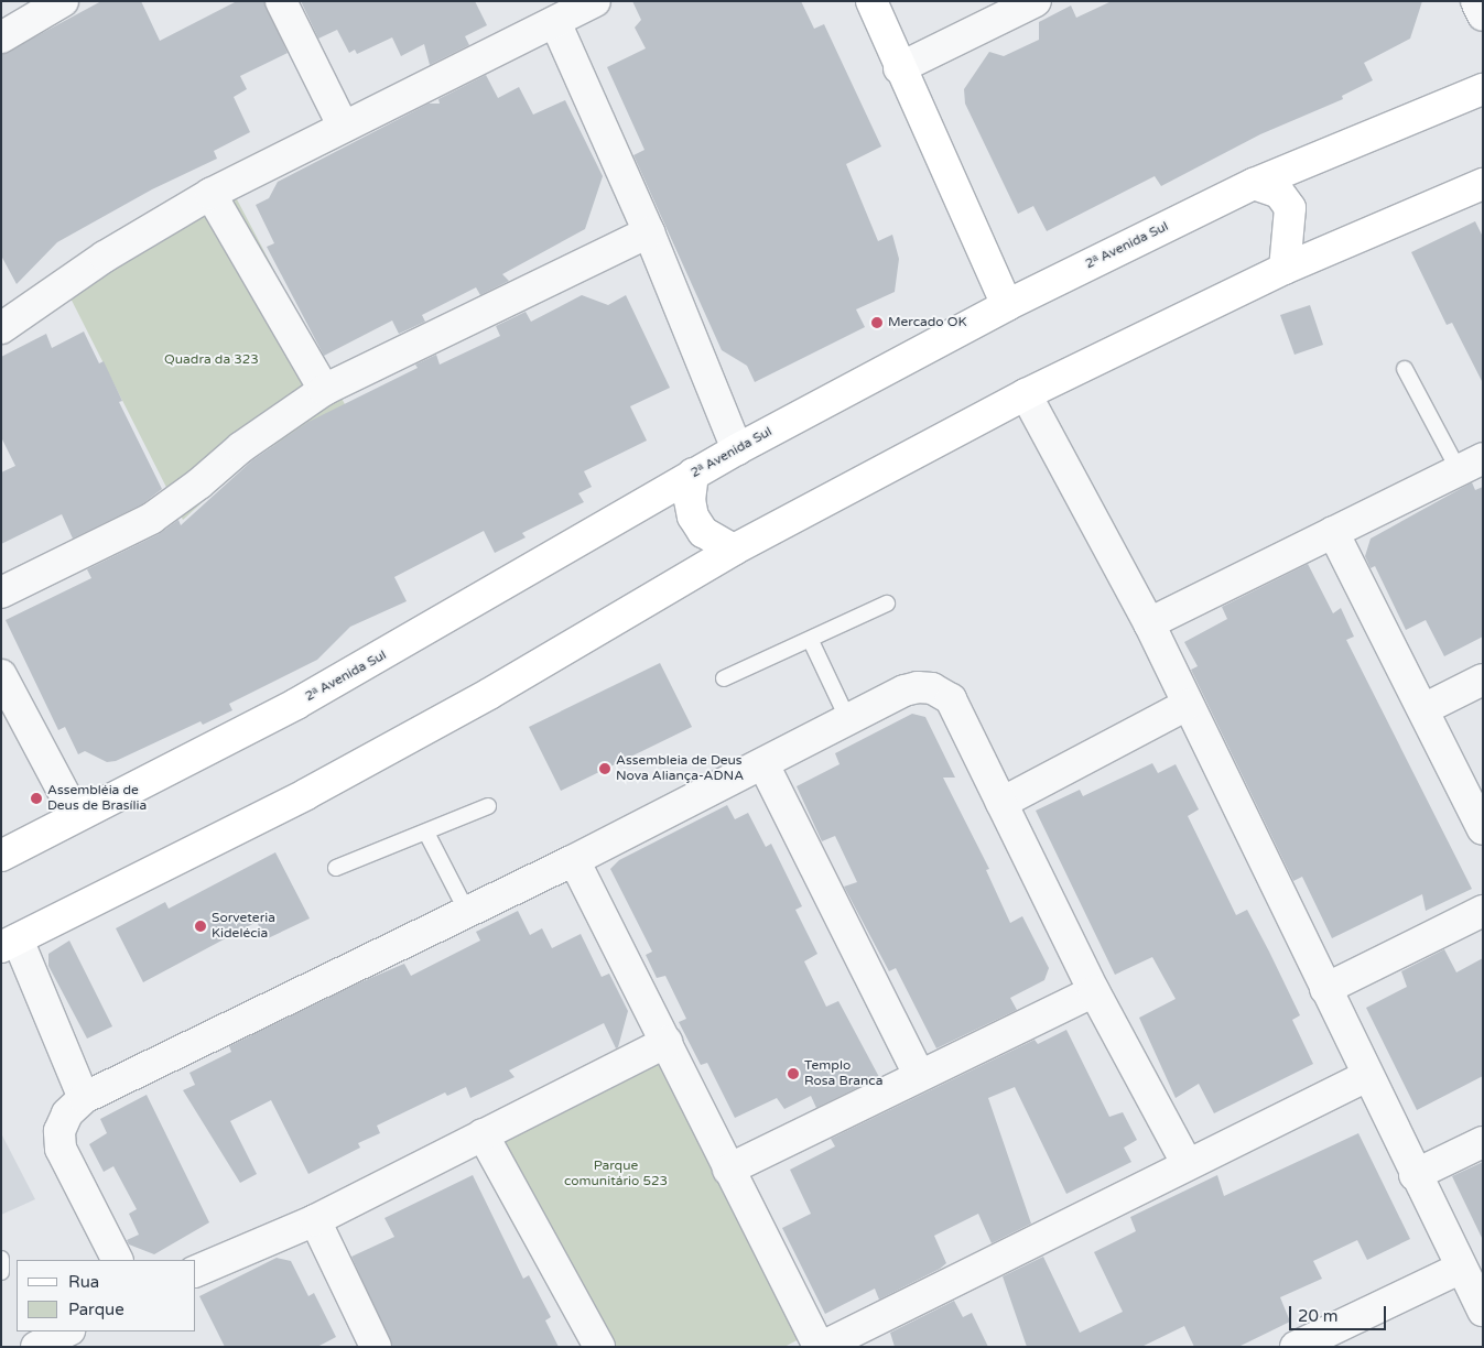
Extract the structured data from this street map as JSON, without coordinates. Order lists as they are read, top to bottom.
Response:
{
  "streets": {
    "street": ["2ᵃ Avenida Sul"]
  },
  "parks": ["Quadra da 323", "Parque comunitário 523"],
  "places": [
    "Mercado OK",
    "Assembleia de Deus Nova Aliança-ADNA",
    "Assembléia de Deus de Brasília",
    "Sorveteria Kidelécia",
    "Templo Rosa Branca"
  ],
  "legend": ["Rua", "Parque"],
  "scale_bar": "20 m"
}
